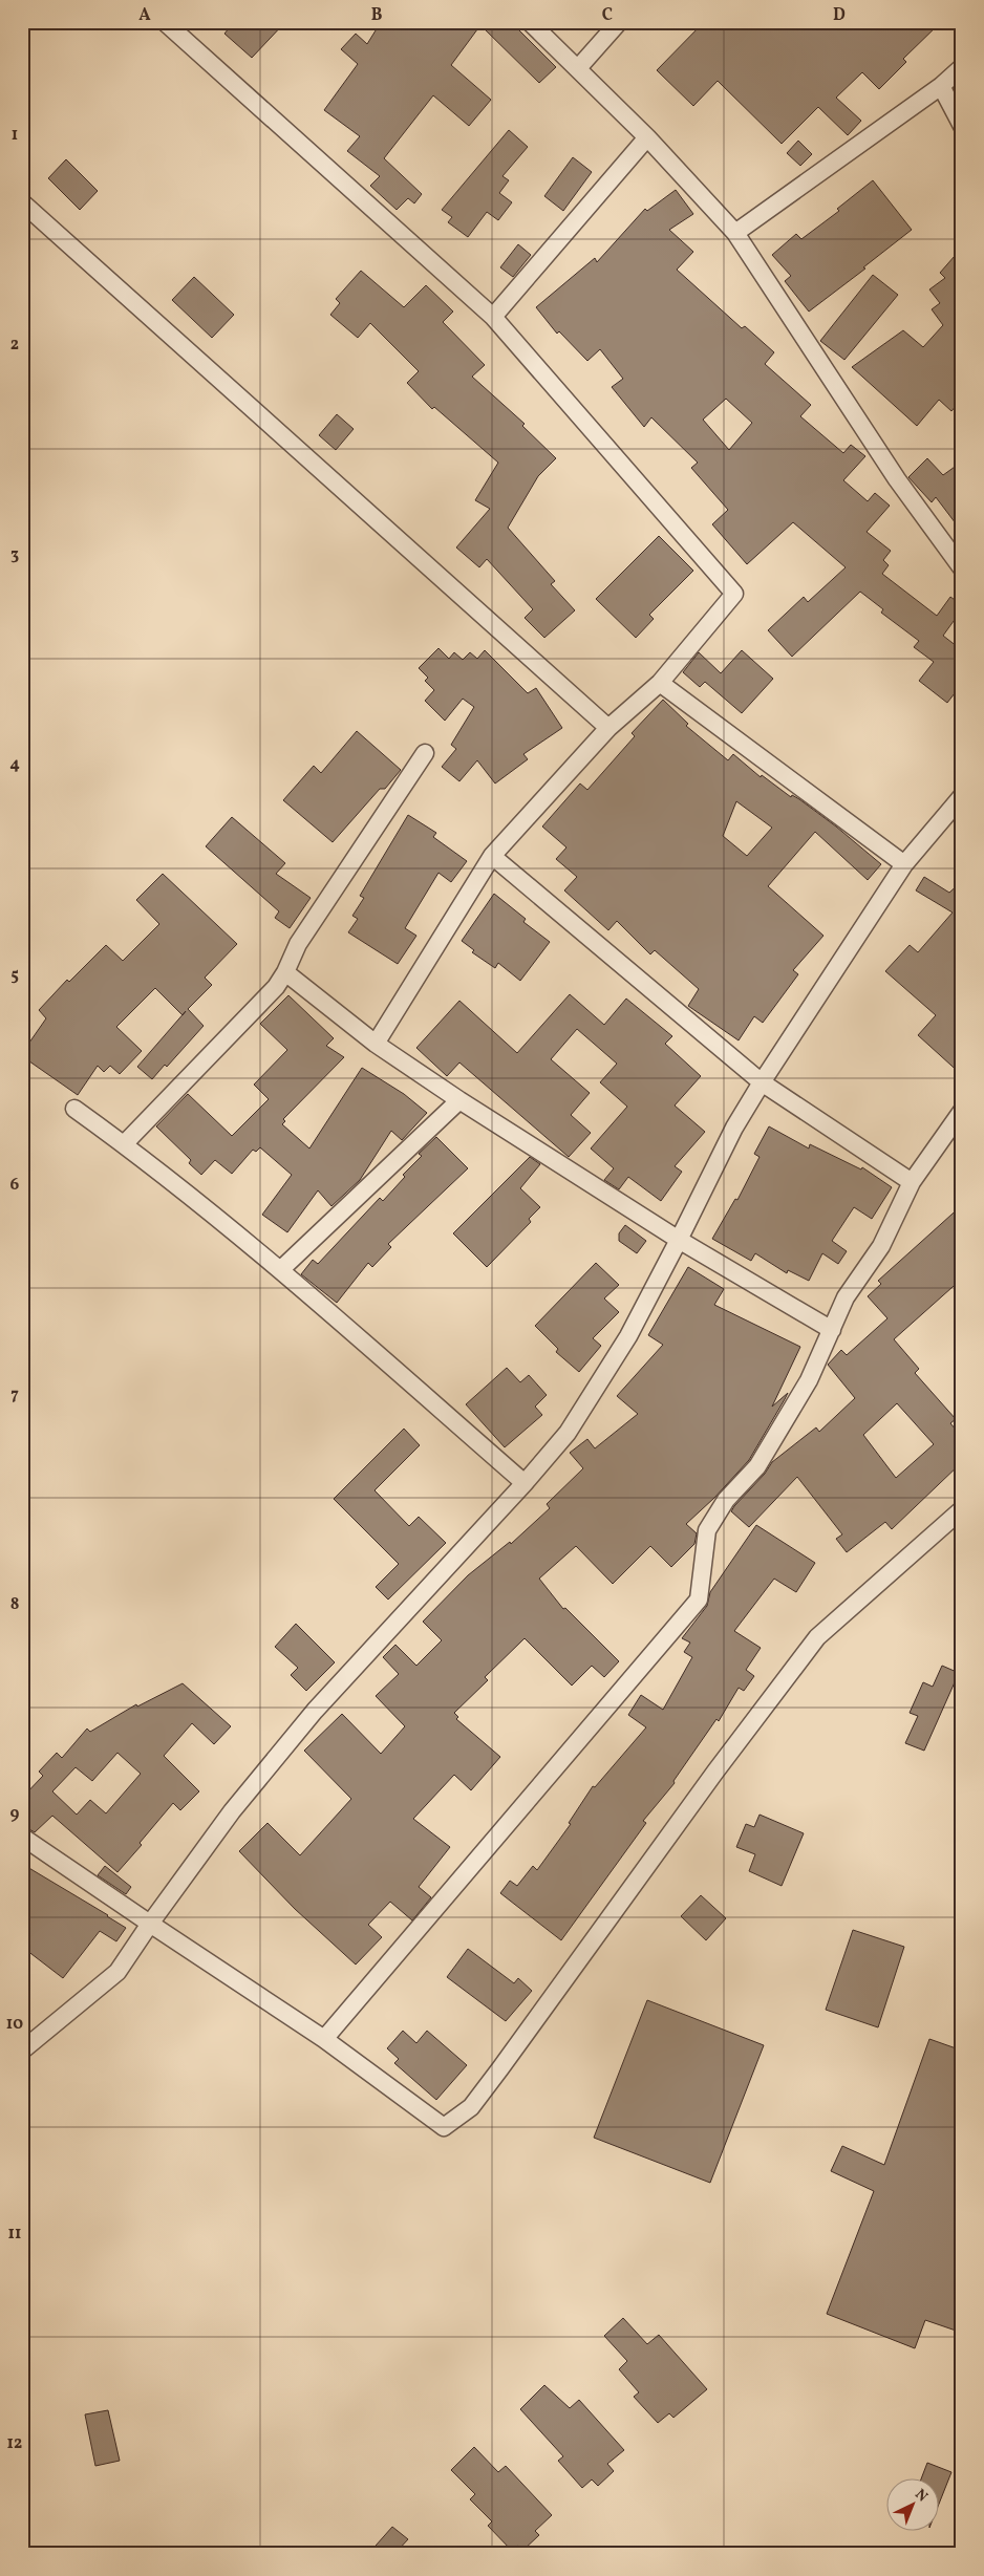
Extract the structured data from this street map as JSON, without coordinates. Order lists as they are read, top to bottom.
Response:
{
  "north": "top right",
  "grid": {
    "columns": [
      "A",
      "B",
      "C",
      "D"
    ],
    "rows": [
      "1",
      "2",
      "3",
      "4",
      "5",
      "6",
      "7",
      "8",
      "9",
      "10",
      "11",
      "12"
    ]
  }
}
